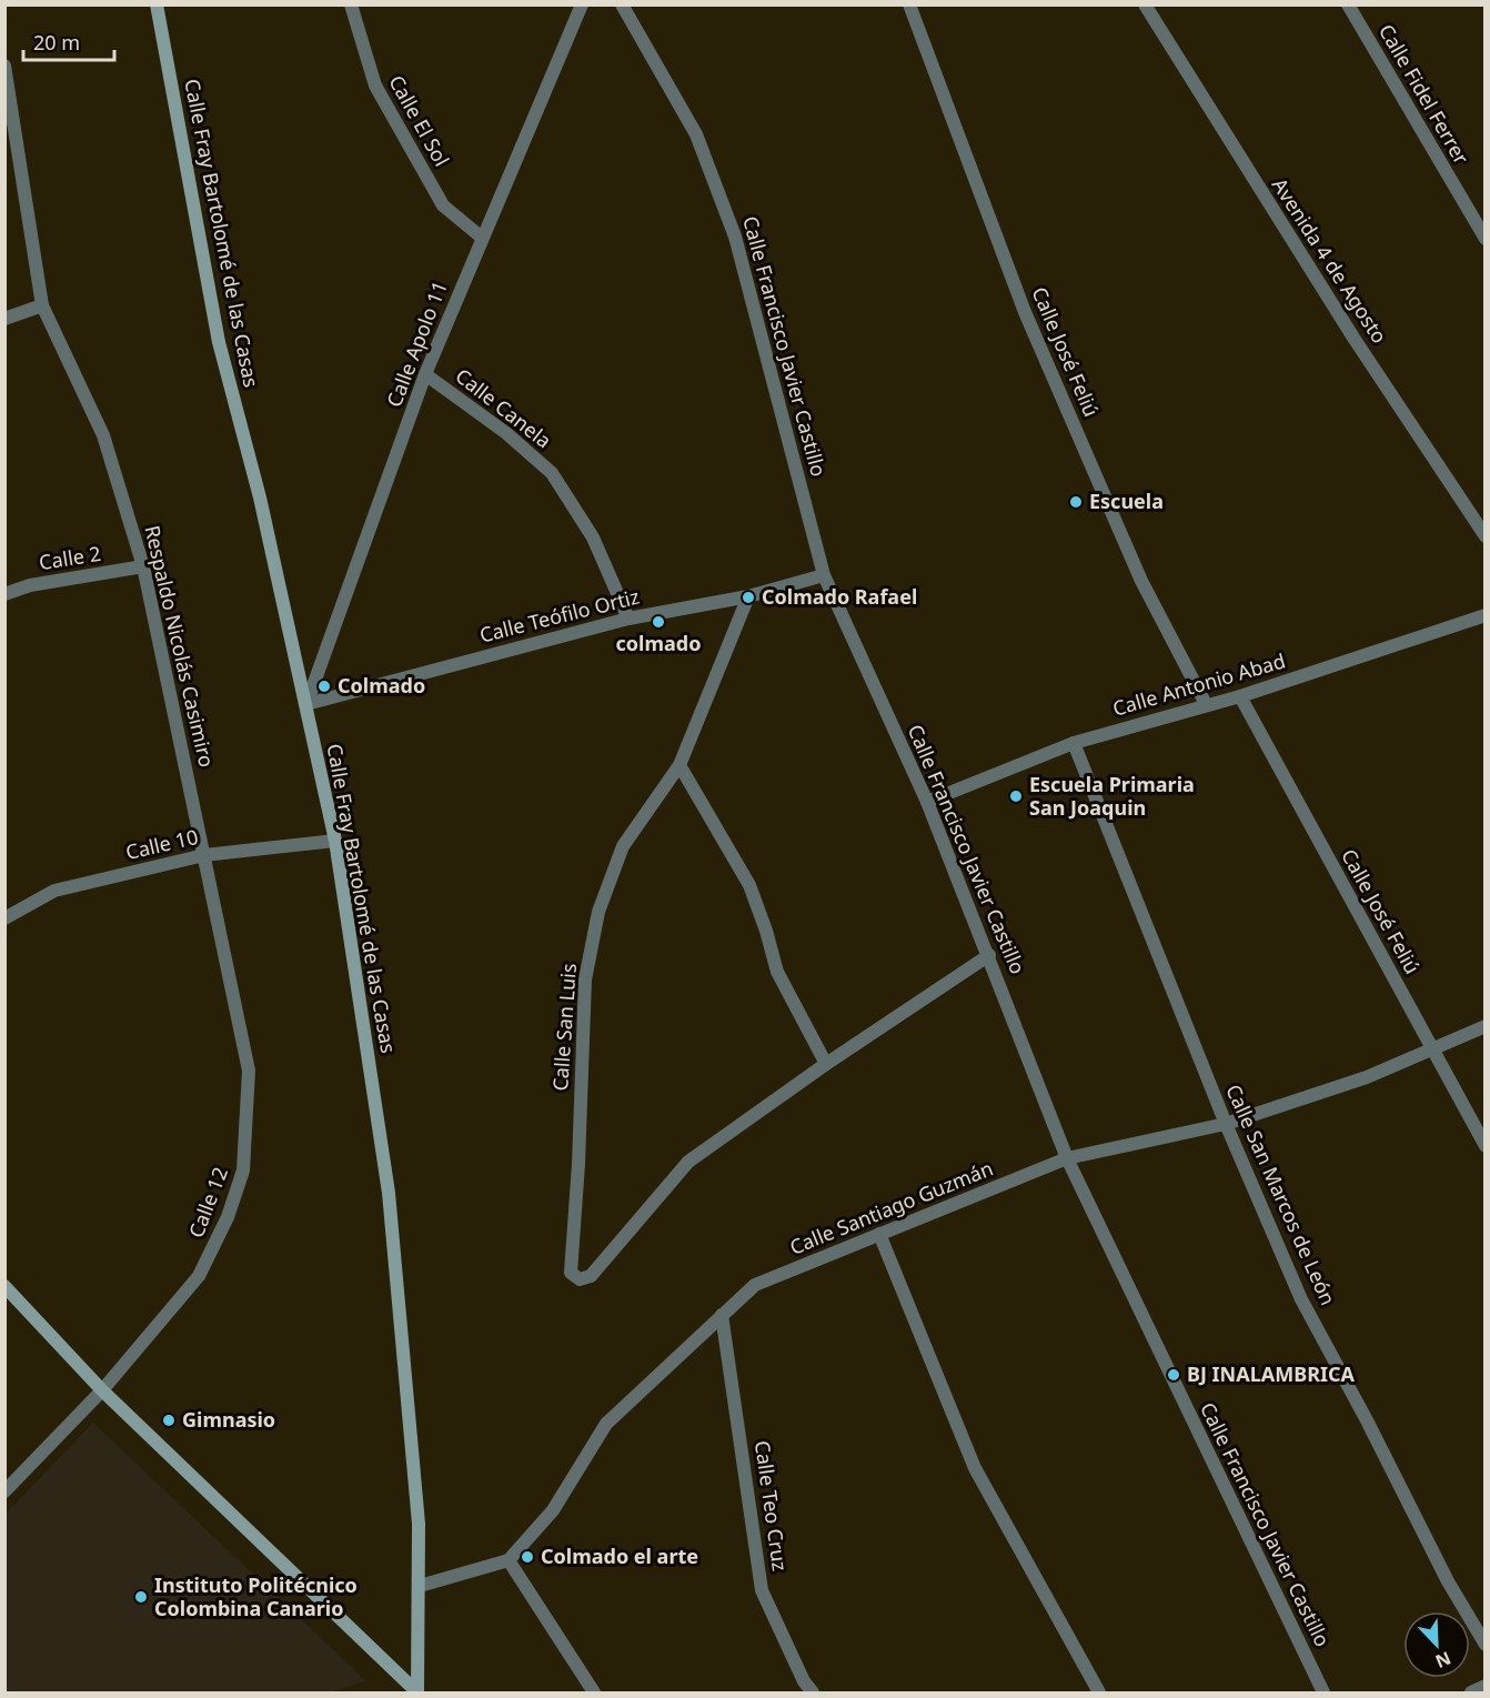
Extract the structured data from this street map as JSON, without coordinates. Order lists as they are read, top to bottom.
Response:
{
  "streets": {
    "main road": ["Calle Fray Bartolomé de las Casas"],
    "street": [
      "Calle Fidel Ferrer",
      "Calle El Sol",
      "Avenida 4 de Agosto",
      "Calle Apolo 11",
      "Calle Francisco Javier Castillo",
      "Calle José Feliú",
      "Calle Canela",
      "Calle 2",
      "Calle Teófilo Ortiz",
      "Respaldo Nicolás Casimiro",
      "Calle Antonio Abad",
      "Calle 10",
      "Calle San Luis",
      "Calle San Marcos de León",
      "Calle 12",
      "Calle Santiago Guzmán",
      "Calle Teo Cruz"
    ]
  },
  "crossings": [
    ["Calle El Sol", "Calle Apolo 11"],
    ["Calle Fray Bartolomé de las Casas", "Calle Apolo 11"],
    ["Calle Fray Bartolomé de las Casas", "Calle Teófilo Ortiz"],
    ["Calle Fray Bartolomé de las Casas", "Calle 10"],
    ["Calle Apolo 11", "Calle Canela"],
    ["Calle Apolo 11", "Calle Teófilo Ortiz"],
    ["Calle Francisco Javier Castillo", "Calle Teófilo Ortiz"],
    ["Calle Francisco Javier Castillo", "Calle Antonio Abad"],
    ["Calle Francisco Javier Castillo", "Calle Santiago Guzmán"],
    ["Calle José Feliú", "Calle Antonio Abad"],
    ["Calle José Feliú", "Calle Santiago Guzmán"],
    ["Calle Canela", "Calle Teófilo Ortiz"],
    ["Calle 2", "Respaldo Nicolás Casimiro"],
    ["Calle Teófilo Ortiz", "Calle San Luis"],
    ["Respaldo Nicolás Casimiro", "Calle 10"],
    ["Respaldo Nicolás Casimiro", "Calle 12"],
    ["Calle Antonio Abad", "Calle San Marcos de León"],
    ["Calle 10", "Calle 12"],
    ["Calle San Marcos de León", "Calle Santiago Guzmán"],
    ["Calle Santiago Guzmán", "Calle Teo Cruz"]
  ],
  "places": [
    "Escuela",
    "Colmado Rafael",
    "colmado",
    "Colmado",
    "Escuela Primaria San Joaquin",
    "BJ INALAMBRICA",
    "Gimnasio",
    "Colmado el arte",
    "Instituto Politécnico Colombina Canario"
  ],
  "scale_bar": "20 m",
  "north": "bottom right"
}
